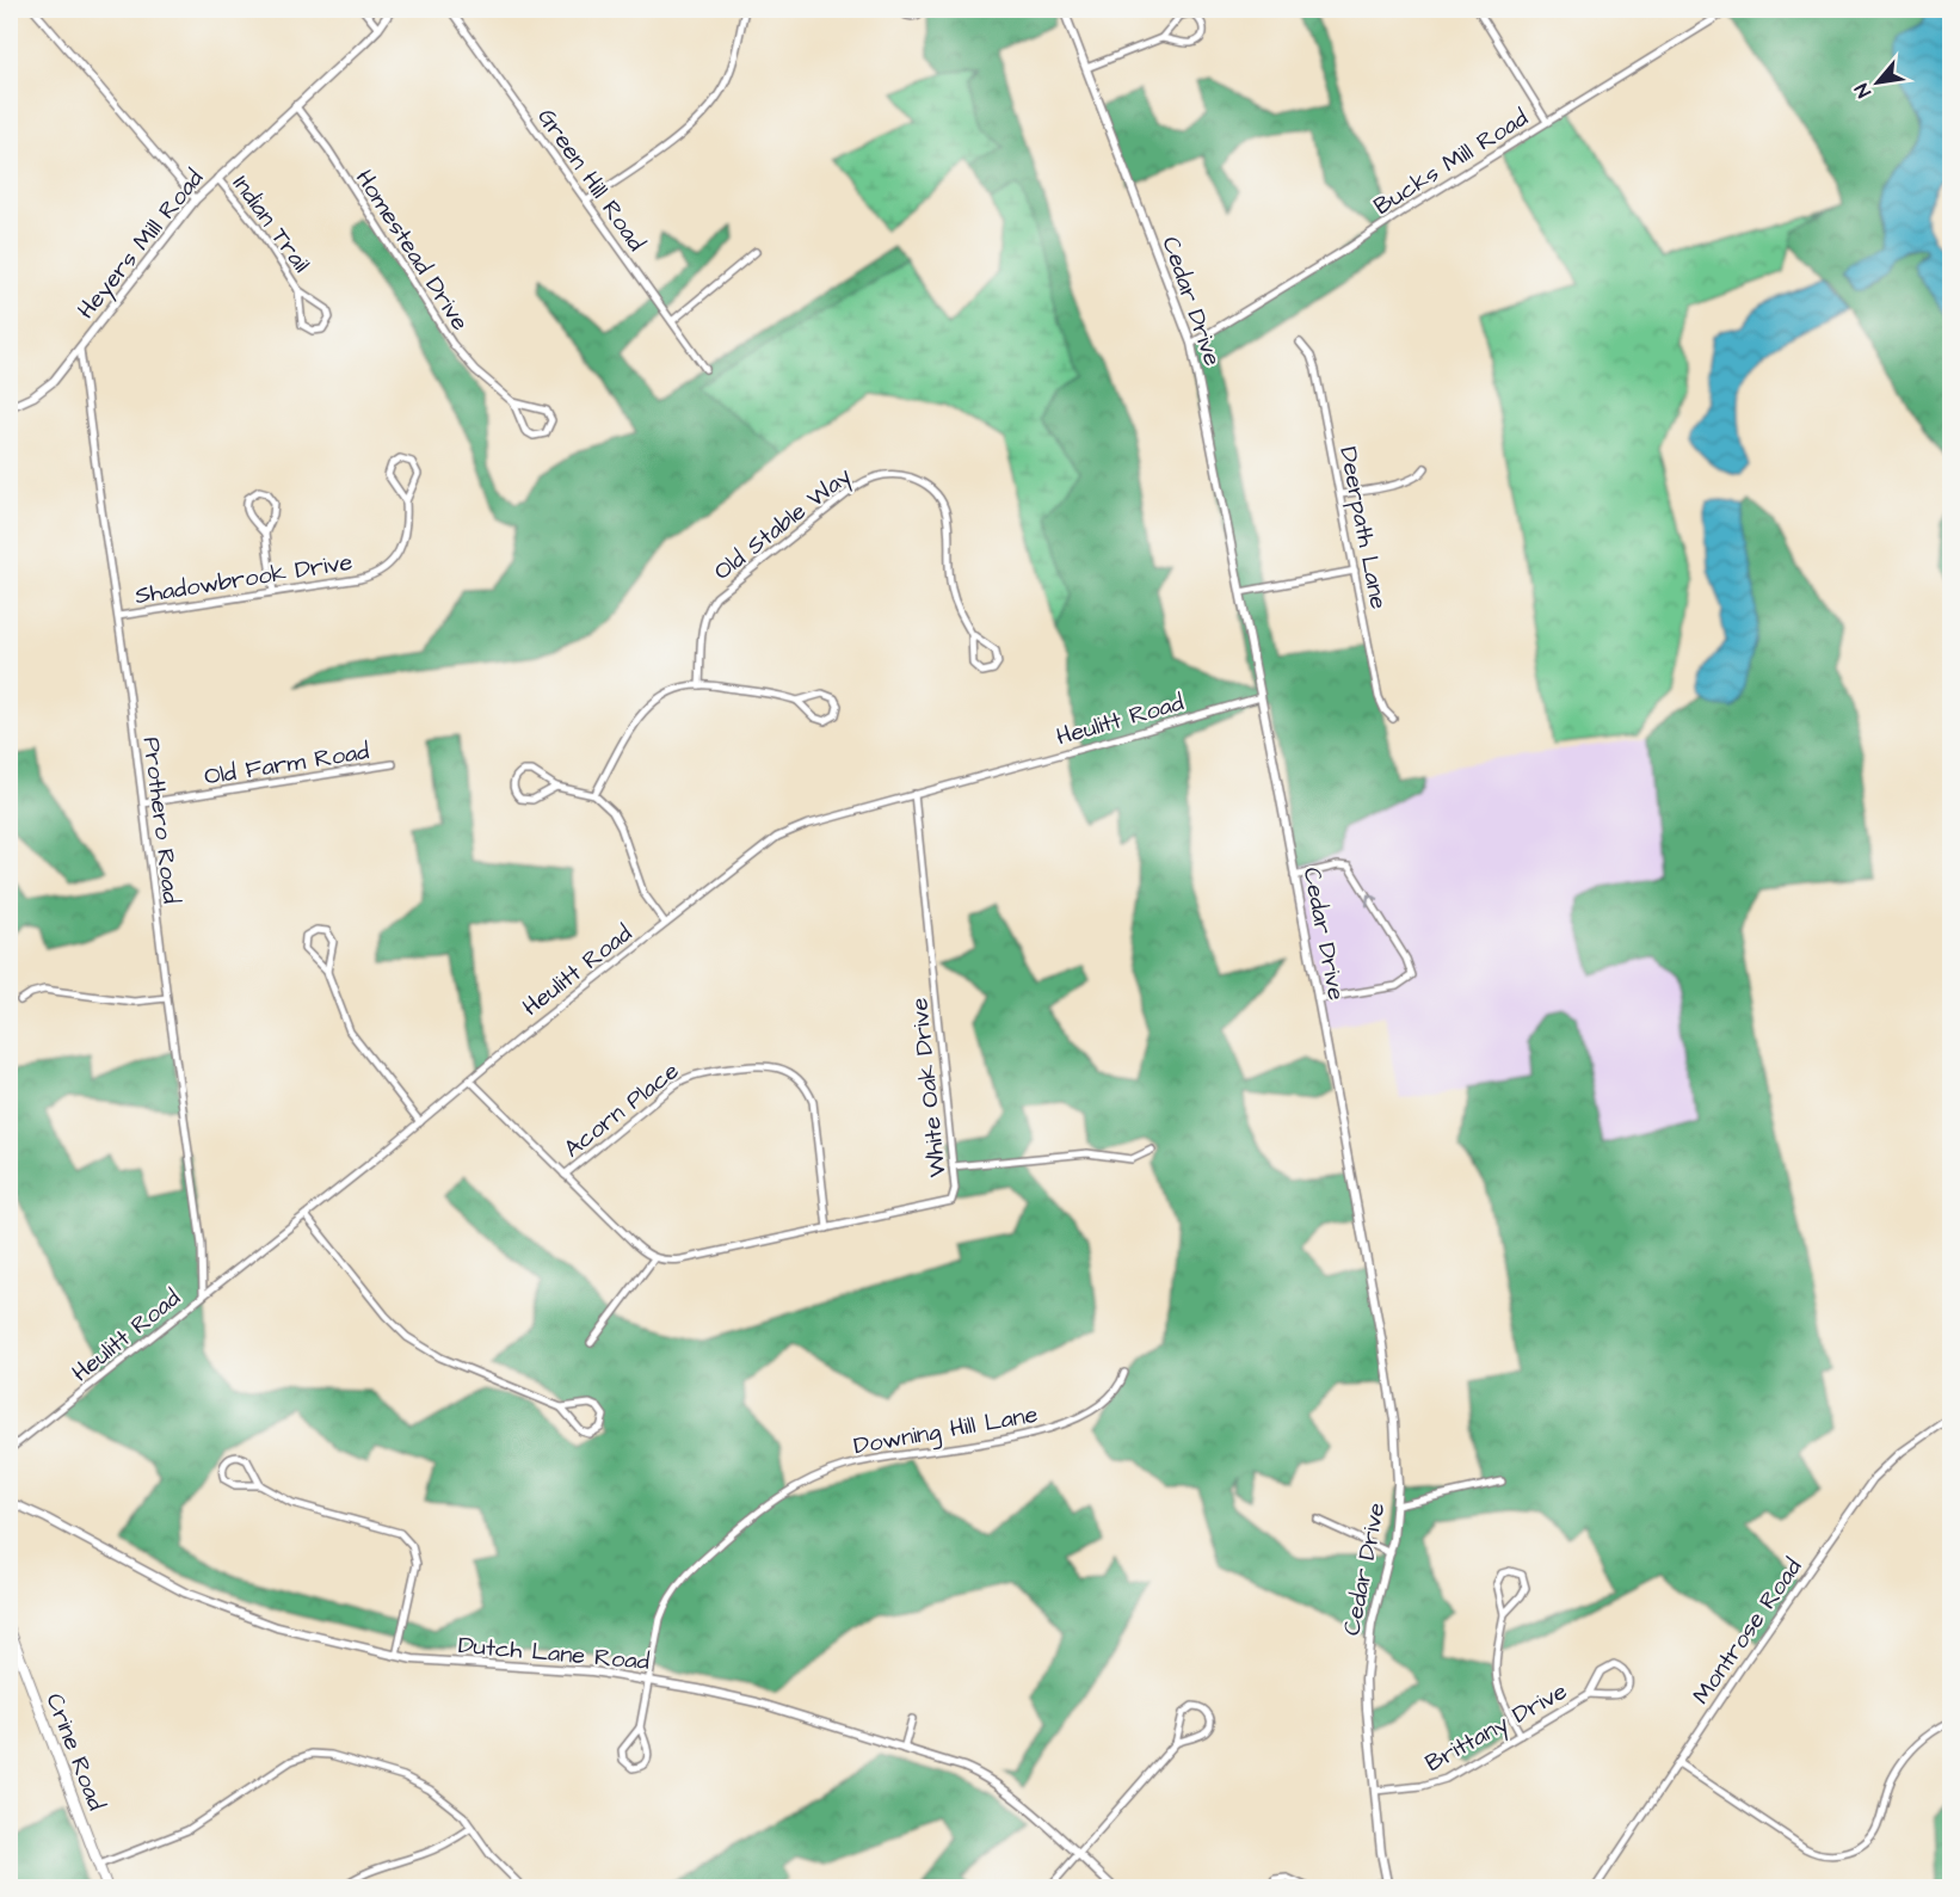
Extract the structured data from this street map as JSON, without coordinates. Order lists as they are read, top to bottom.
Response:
{
  "streets": {
    "main road": ["Crine Road"],
    "street": [
      "Bucks Mill Road",
      "Green Hill Road",
      "Indian Trail",
      "Heyers Mill Road",
      "Homestead Drive",
      "Cedar Drive",
      "Old Stable Way",
      "Deerpath Lane",
      "Shadowbrook Drive",
      "Heulitt Road",
      "Old Farm Road",
      "Prothero Road",
      "White Oak Drive",
      "Acorn Place",
      "Downing Hill Lane",
      "Montrose Road",
      "Dutch Lane Road",
      "Brittany Drive"
    ]
  },
  "crossings": [
    ["Bucks Mill Road", "Cedar Drive"],
    ["Indian Trail", "Heyers Mill Road"],
    ["Heyers Mill Road", "Homestead Drive"],
    ["Heyers Mill Road", "Prothero Road"],
    ["Cedar Drive", "Heulitt Road"],
    ["Cedar Drive", "Brittany Drive"],
    ["Shadowbrook Drive", "Prothero Road"],
    ["Heulitt Road", "Prothero Road"],
    ["Heulitt Road", "White Oak Drive"],
    ["Old Farm Road", "Prothero Road"],
    ["White Oak Drive", "Acorn Place"],
    ["Downing Hill Lane", "Dutch Lane Road"]
  ],
  "north": "bottom left"
}
